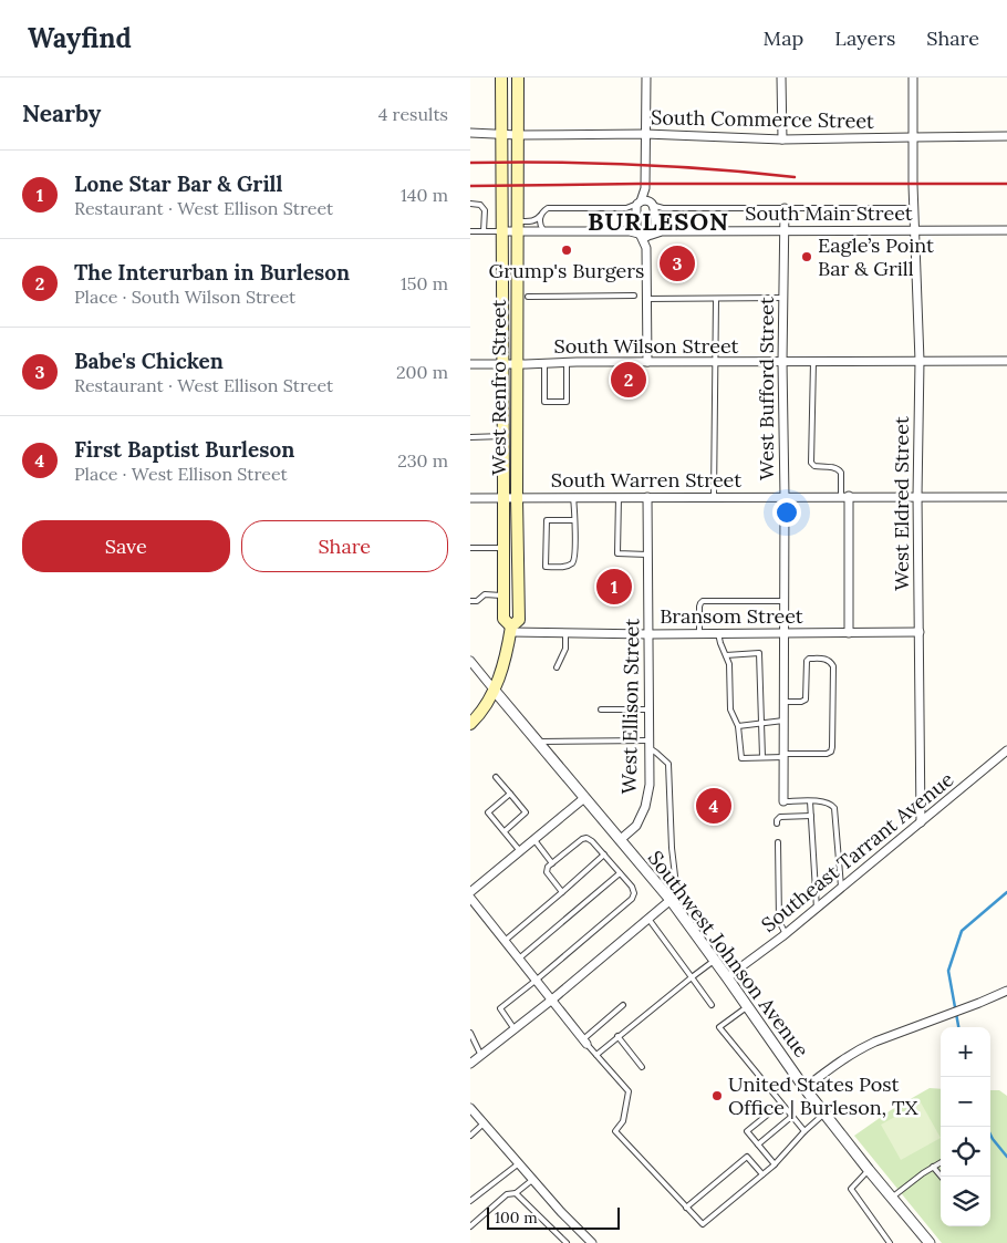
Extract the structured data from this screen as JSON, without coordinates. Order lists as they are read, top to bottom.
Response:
{
  "streets": {
    "main road": ["West Renfro Street"],
    "street": [
      "South Commerce Street",
      "South Main Street",
      "South Wilson Street",
      "West Bufford Street",
      "South Warren Street",
      "West Eldred Street",
      "Bransom Street",
      "West Ellison Street",
      "Southeast Tarrant Avenue",
      "Southwest Johnson Avenue"
    ]
  },
  "crossings": [
    ["South Commerce Street", "West Renfro Street"],
    ["South Commerce Street", "West Eldred Street"],
    ["South Main Street", "West Bufford Street"],
    ["South Main Street", "West Eldred Street"],
    ["South Wilson Street", "West Renfro Street"],
    ["South Wilson Street", "West Bufford Street"],
    ["South Wilson Street", "West Eldred Street"],
    ["West Renfro Street", "South Warren Street"],
    ["West Renfro Street", "Bransom Street"],
    ["West Renfro Street", "Southwest Johnson Avenue"],
    ["West Bufford Street", "South Warren Street"],
    ["West Bufford Street", "Bransom Street"],
    ["South Warren Street", "West Eldred Street"],
    ["South Warren Street", "West Ellison Street"],
    ["West Eldred Street", "Bransom Street"],
    ["West Eldred Street", "Southeast Tarrant Avenue"],
    ["Bransom Street", "West Ellison Street"],
    ["West Ellison Street", "Southwest Johnson Avenue"],
    ["Southeast Tarrant Avenue", "Southwest Johnson Avenue"]
  ],
  "districts": ["BURLESON"],
  "places": ["Grump's Burgers", "Eagle’s Point Bar & Grill", "United States Post Office | Burleson, TX"],
  "scale_bar": "100 m",
  "page": {
    "header": "Wayfind",
    "nav": ["Map", "Layers", "Share"],
    "heading": ["Nearby", "4 results"],
    "list": [
      {
        "mark": "1",
        "name": "Lone Star Bar & Grill",
        "note": "Restaurant · West Ellison Street",
        "value": "140 m"
      },
      {
        "mark": "2",
        "name": "The Interurban in Burleson",
        "note": "Place · South Wilson Street",
        "value": "150 m"
      },
      {
        "mark": "3",
        "name": "Babe's Chicken",
        "note": "Restaurant · West Ellison Street",
        "value": "200 m"
      },
      {
        "mark": "4",
        "name": "First Baptist Burleson",
        "note": "Place · West Ellison Street",
        "value": "230 m"
      }
    ],
    "pins": [
      "3",
      "2",
      "1",
      "4"
    ],
    "buttons": ["Save", "Share"],
    "map_buttons": ["+", "−"],
    "scale": "100 m"
  }
}
